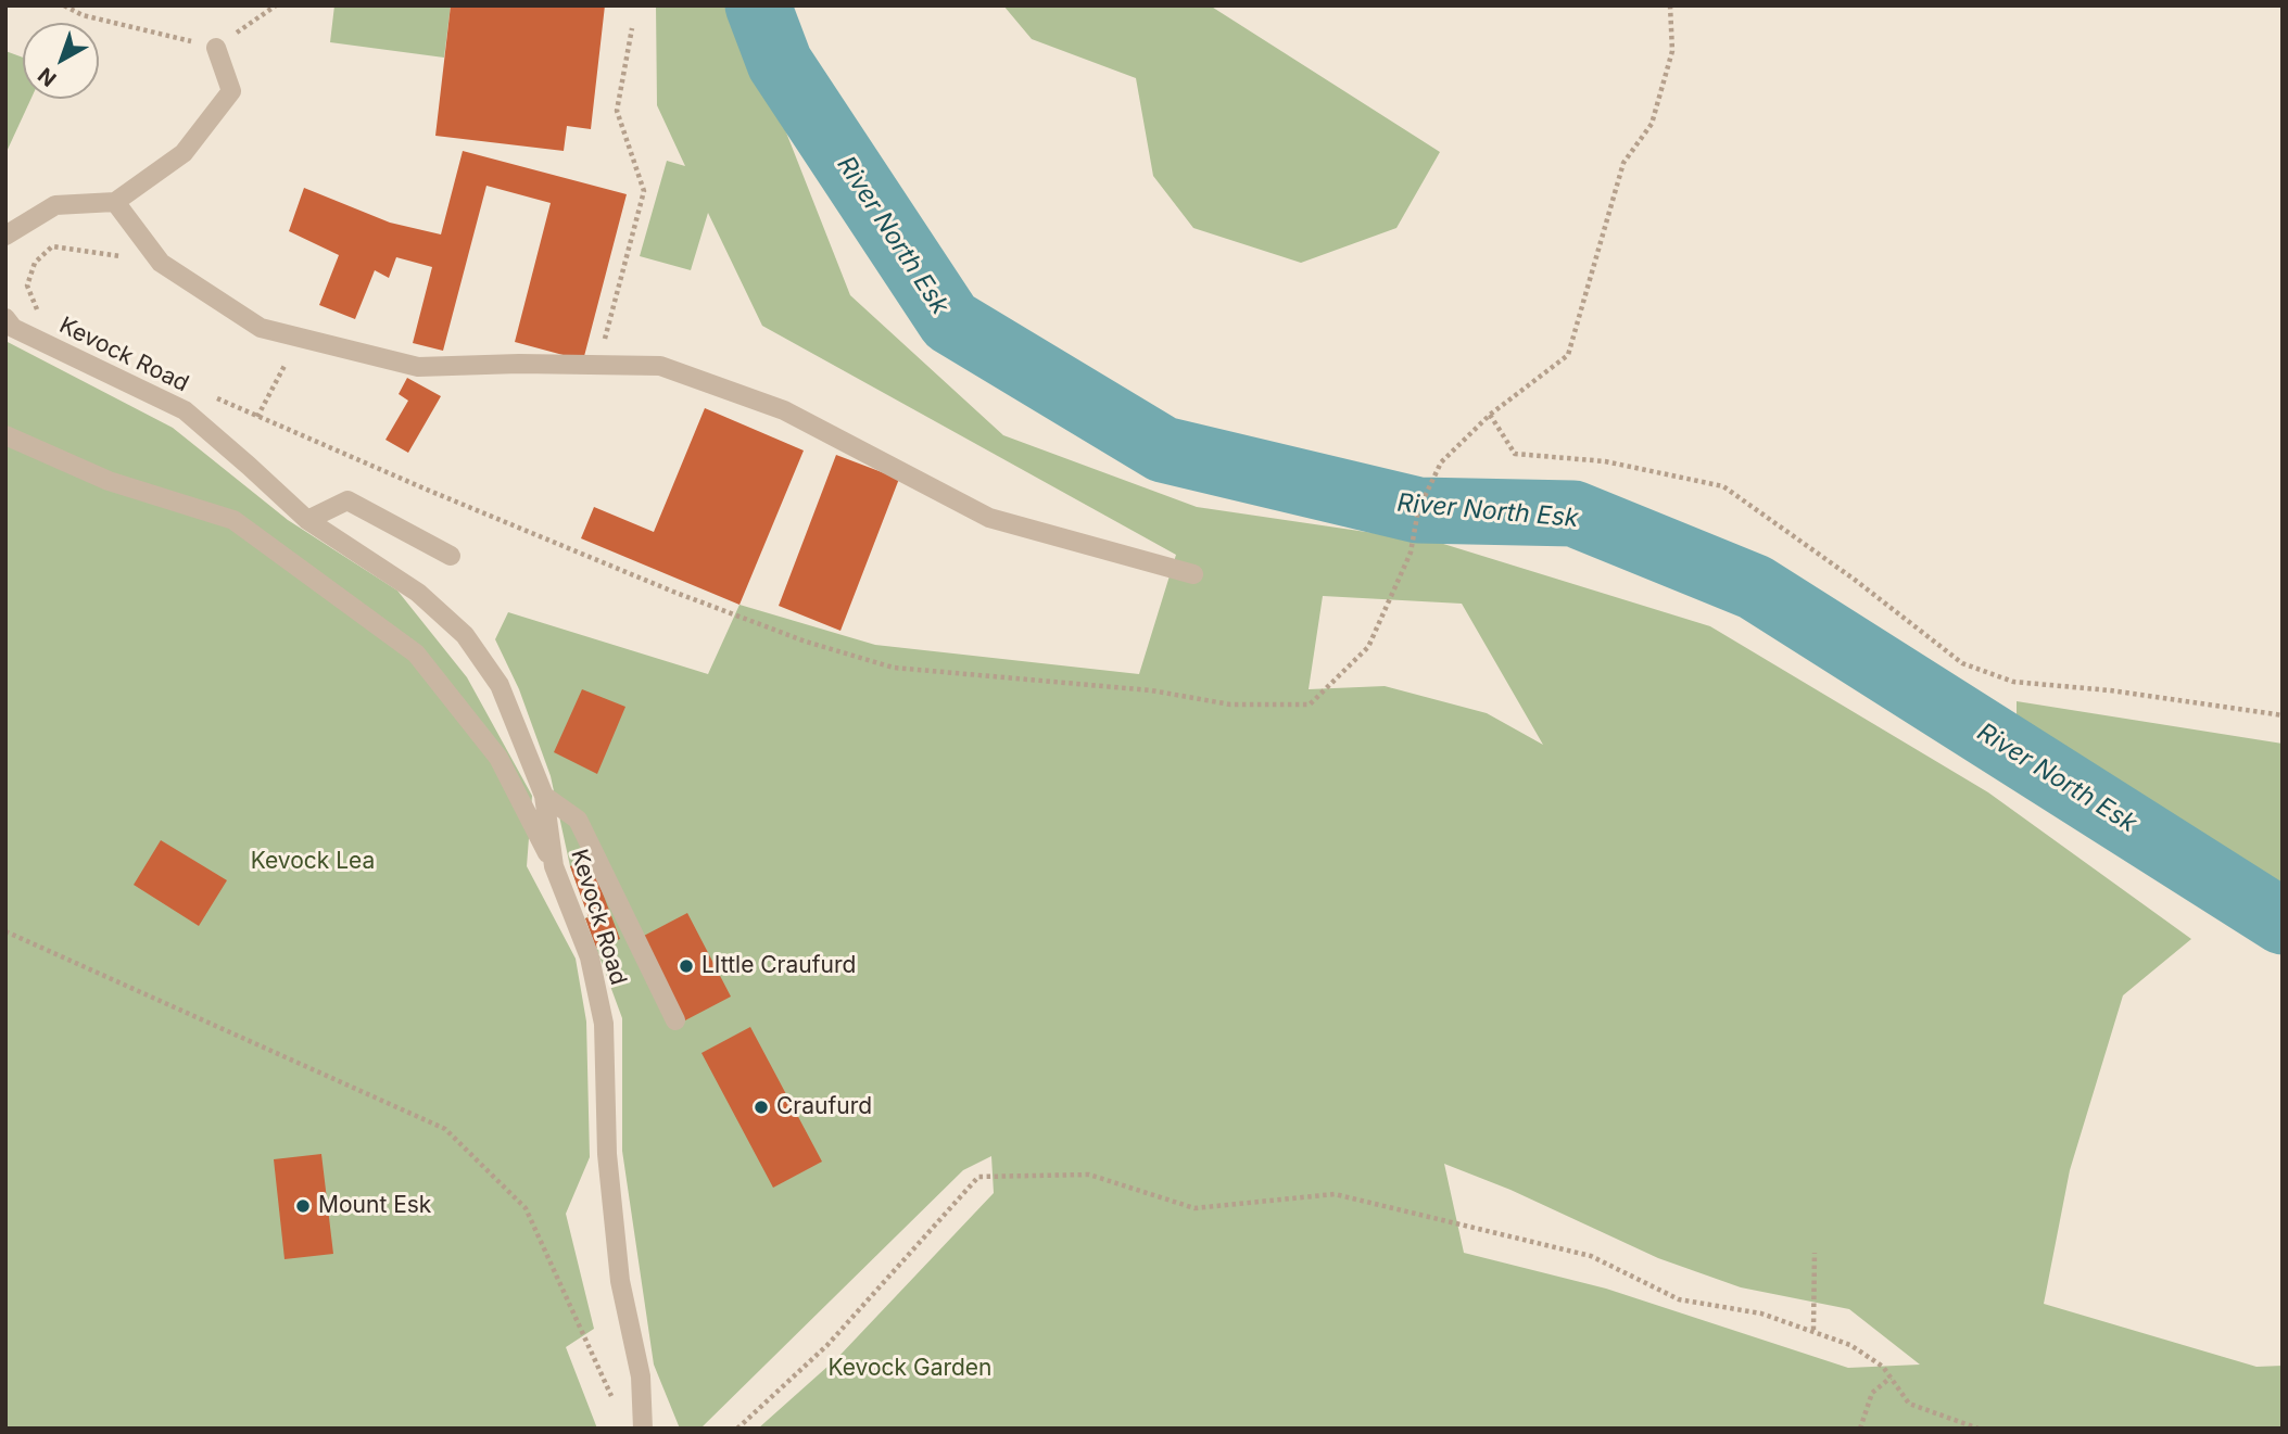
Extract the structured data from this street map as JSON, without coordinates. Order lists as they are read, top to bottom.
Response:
{
  "streets": {
    "street": ["Kevock Road"]
  },
  "water": ["River North Esk"],
  "parks": ["Kevock Lea", "Kevock Garden"],
  "places": ["LIttle Craufurd", "Craufurd", "Mount Esk"],
  "north": "bottom left"
}
